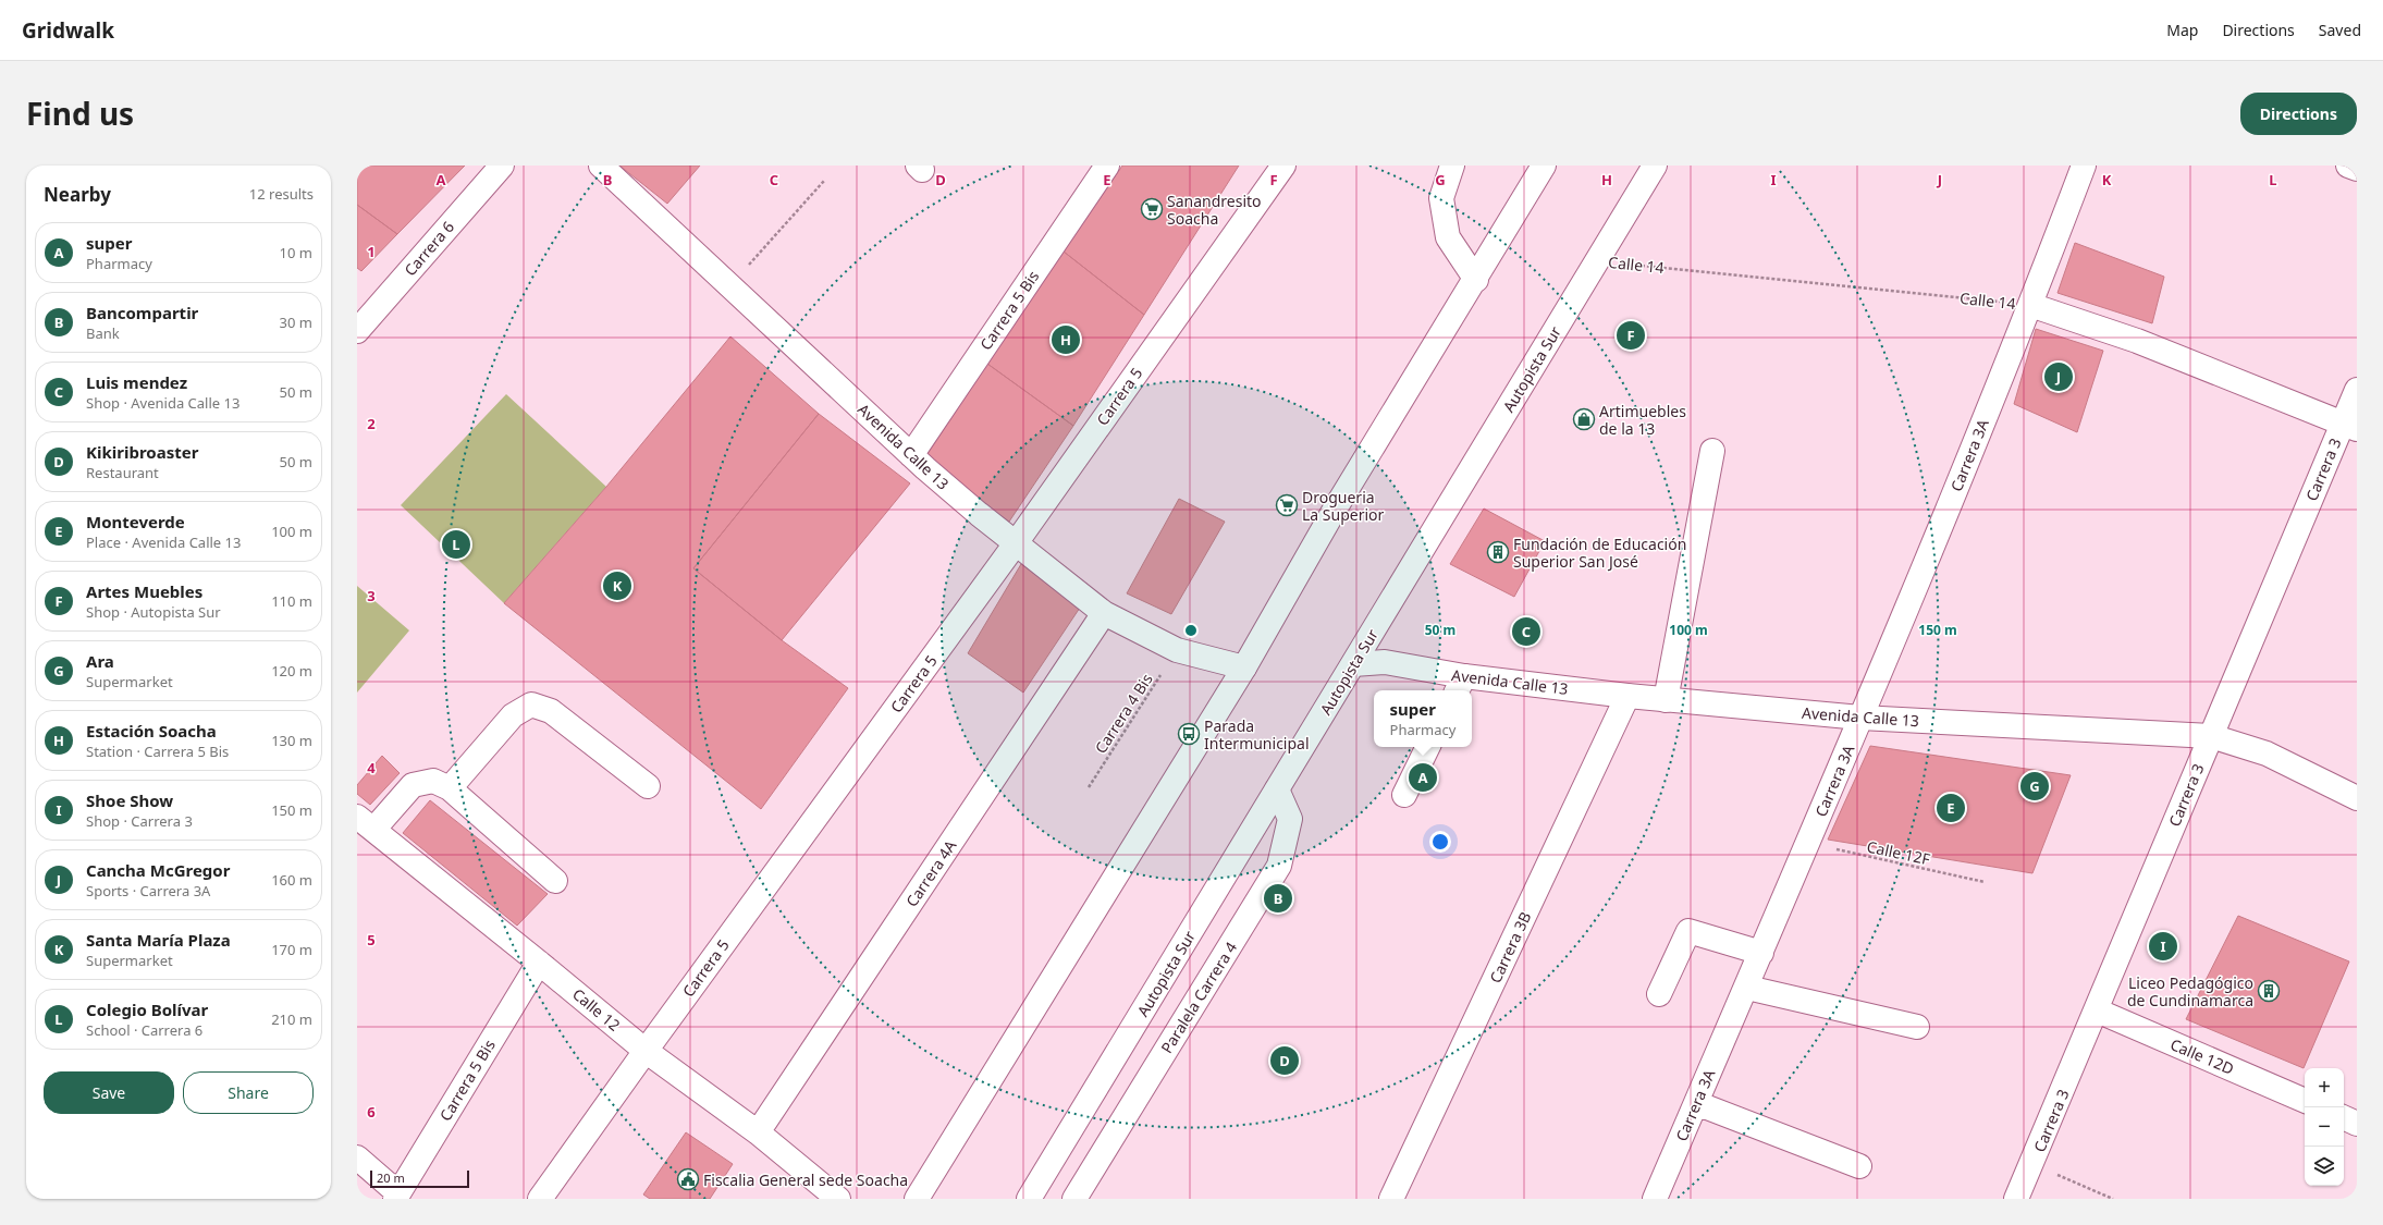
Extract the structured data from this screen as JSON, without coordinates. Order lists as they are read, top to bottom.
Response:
{
  "streets": {
    "main road": [
      "Carrera 6",
      "Calle 14",
      "Carrera 5 Bis",
      "Autopista Sur",
      "Carrera 5",
      "Avenida Calle 13",
      "Carrera 3A",
      "Carrera 3",
      "Carrera 4A",
      "Carrera 3B",
      "Paralela Carrera 4",
      "Calle 12",
      "Calle 12D"
    ],
    "path": ["Carrera 4 Bis", "Calle 12F"]
  },
  "crossings": [
    ["Calle 14", "Autopista Sur"],
    ["Calle 14", "Carrera 3A"],
    ["Calle 14", "Carrera 3"],
    ["Carrera 5 Bis", "Avenida Calle 13"],
    ["Carrera 5 Bis", "Calle 12"],
    ["Autopista Sur", "Avenida Calle 13"],
    ["Autopista Sur", "Paralela Carrera 4"],
    ["Carrera 5", "Avenida Calle 13"],
    ["Carrera 5", "Calle 12"],
    ["Avenida Calle 13", "Carrera 3A"],
    ["Avenida Calle 13", "Carrera 3"],
    ["Avenida Calle 13", "Carrera 4 Bis"],
    ["Avenida Calle 13", "Carrera 4A"],
    ["Avenida Calle 13", "Carrera 3B"],
    ["Carrera 3A", "Calle 12F"],
    ["Carrera 3", "Calle 12D"],
    ["Carrera 4A", "Calle 12"]
  ],
  "places": {
    "supermarket": ["Sanandresito Soacha", "Drogueria La Superior"],
    "shop": ["Artimuebles de la 13"],
    "building": ["Fundación de Educación Superior San José", "Liceo Pedagógico de Cundinamarca"],
    "bus stop": ["Parada Intermunicipal"],
    "public building": ["Fiscalia General sede Soacha"]
  },
  "scale_bar": "20 m",
  "page": {
    "header": "Gridwalk",
    "nav": ["Map", "Directions", "Saved"],
    "title": "Find us",
    "buttons": [
      "Directions",
      ["Save", "Share"]
    ],
    "heading": ["Nearby", "12 results"],
    "list": [
      {
        "mark": "A",
        "name": "super",
        "note": "Pharmacy",
        "value": "10 m"
      },
      {
        "mark": "B",
        "name": "Bancompartir",
        "note": "Bank",
        "value": "30 m"
      },
      {
        "mark": "C",
        "name": "Luis mendez",
        "note": "Shop · Avenida Calle 13",
        "value": "50 m"
      },
      {
        "mark": "D",
        "name": "Kikiribroaster",
        "note": "Restaurant",
        "value": "50 m"
      },
      {
        "mark": "E",
        "name": "Monteverde",
        "note": "Place · Avenida Calle 13",
        "value": "100 m"
      },
      {
        "mark": "F",
        "name": "Artes Muebles",
        "note": "Shop · Autopista Sur",
        "value": "110 m"
      },
      {
        "mark": "G",
        "name": "Ara",
        "note": "Supermarket",
        "value": "120 m"
      },
      {
        "mark": "H",
        "name": "Estación Soacha",
        "note": "Station · Carrera 5 Bis",
        "value": "130 m"
      },
      {
        "mark": "I",
        "name": "Shoe Show",
        "note": "Shop · Carrera 3",
        "value": "150 m"
      },
      {
        "mark": "J",
        "name": "Cancha McGregor",
        "note": "Sports · Carrera 3A",
        "value": "160 m"
      },
      {
        "mark": "K",
        "name": "Santa María Plaza",
        "note": "Supermarket",
        "value": "170 m"
      },
      {
        "mark": "L",
        "name": "Colegio Bolívar",
        "note": "School · Carrera 6",
        "value": "210 m"
      }
    ],
    "pins": [
      "F",
      "H",
      "J",
      "L",
      "K",
      "C",
      "A",
      "G",
      "E",
      "B",
      "I",
      "D"
    ],
    "popup": ["super", "Pharmacy"],
    "map_buttons": ["+", "−"],
    "scale": "20 m"
  },
  "grid": {
    "columns": [
      "A",
      "B",
      "C",
      "D",
      "E",
      "F",
      "G",
      "H",
      "I",
      "J",
      "K",
      "L"
    ],
    "rows": [
      "1",
      "2",
      "3",
      "4",
      "5",
      "6"
    ]
  },
  "rings": ["50 m", "100 m", "150 m"]
}
